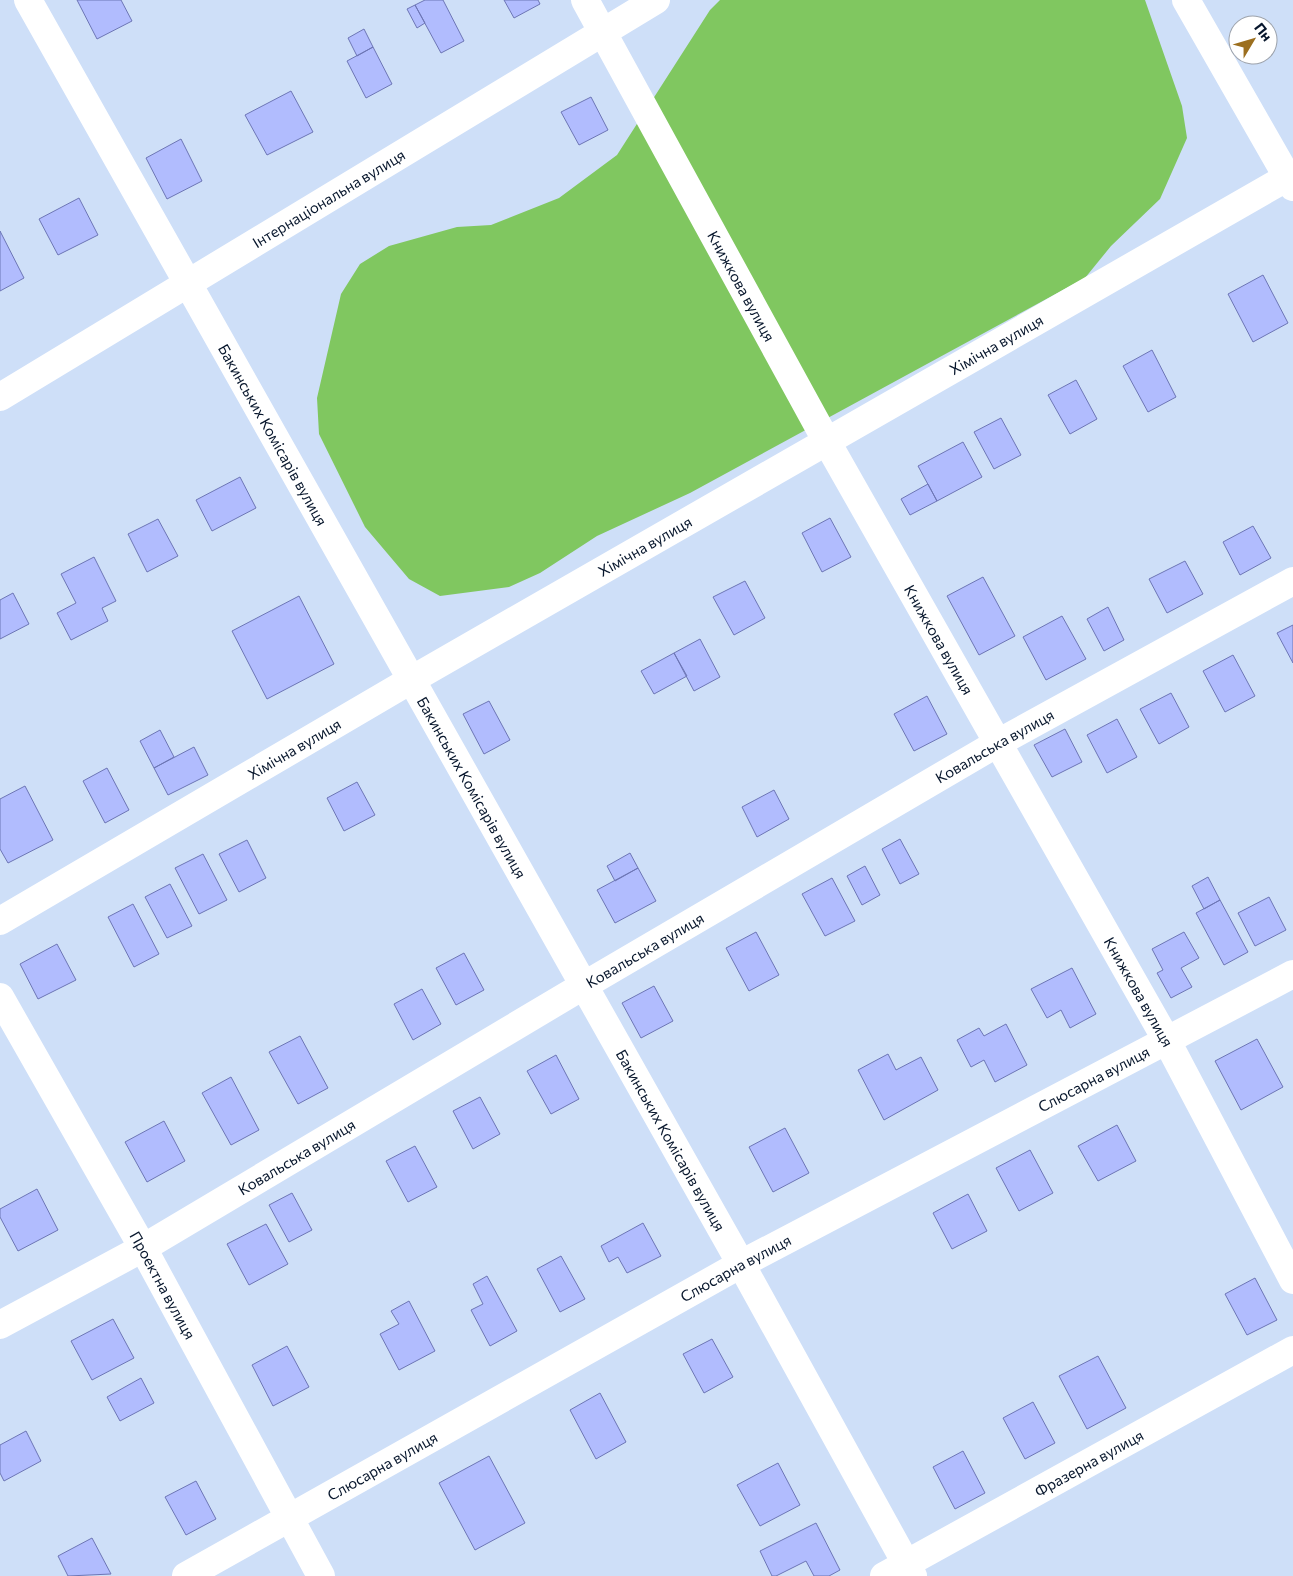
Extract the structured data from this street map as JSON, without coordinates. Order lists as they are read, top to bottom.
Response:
{
  "streets": {
    "street": [
      "Інтернаціональна вулиця",
      "Книжкова вулиця",
      "Хімічна вулиця",
      "Бакинських Комісарів вулиця",
      "Ковальська вулиця",
      "Слюсарна вулиця",
      "Проектна вулиця",
      "Фразерна вулиця"
    ]
  },
  "crossings": [
    ["Інтернаціональна вулиця", "Книжкова вулиця"],
    ["Інтернаціональна вулиця", "Бакинських Комісарів вулиця"],
    ["Книжкова вулиця", "Хімічна вулиця"],
    ["Книжкова вулиця", "Ковальська вулиця"],
    ["Книжкова вулиця", "Слюсарна вулиця"],
    ["Хімічна вулиця", "Бакинських Комісарів вулиця"],
    ["Бакинських Комісарів вулиця", "Ковальська вулиця"],
    ["Бакинських Комісарів вулиця", "Слюсарна вулиця"],
    ["Бакинських Комісарів вулиця", "Фразерна вулиця"],
    ["Ковальська вулиця", "Проектна вулиця"],
    ["Слюсарна вулиця", "Проектна вулиця"]
  ],
  "north": "top right"
}
